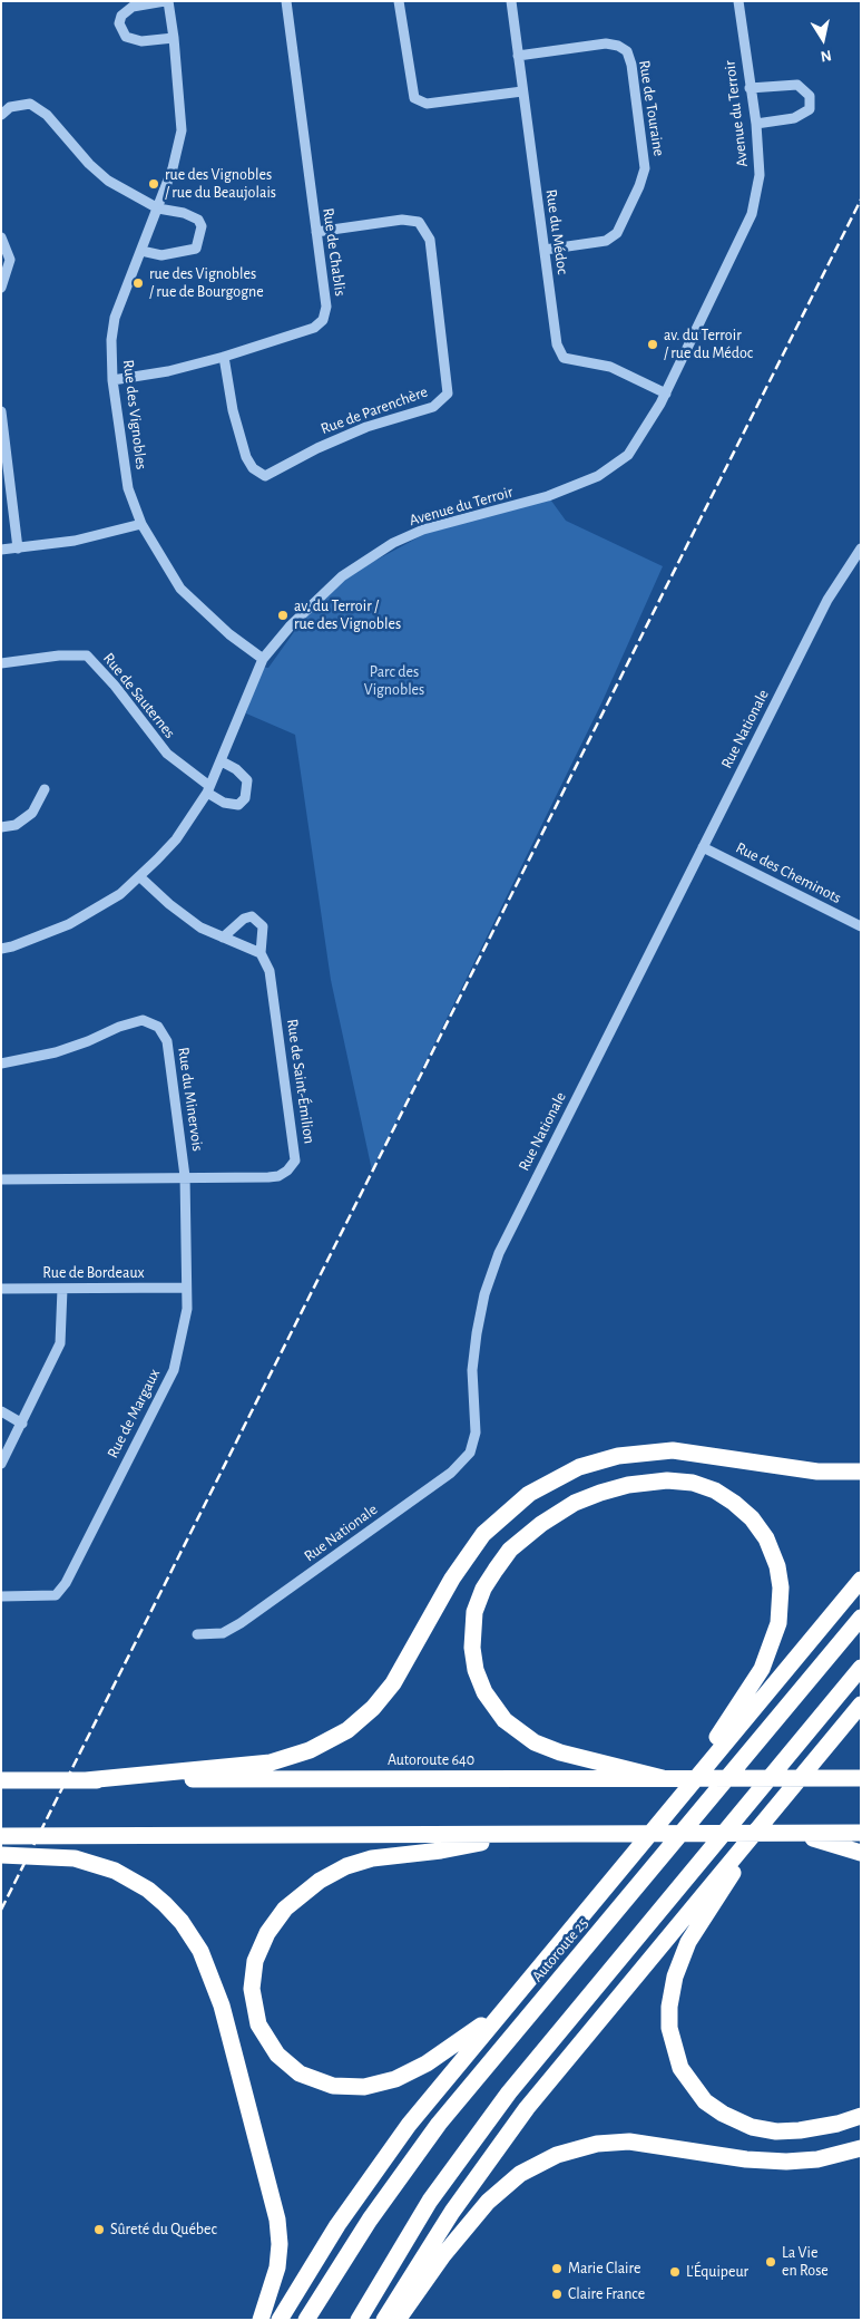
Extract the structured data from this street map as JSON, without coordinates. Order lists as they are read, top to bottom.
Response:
{
  "streets": {
    "highway": ["Autoroute 640", "Autoroute 25"],
    "street": [
      "Rue de Touraine",
      "Avenue du Terroir",
      "Rue du Médoc",
      "Rue de Chablis",
      "Rue de Parenchère",
      "Rue des Vignobles",
      "Rue de Sauternes",
      "Rue Nationale",
      "Rue des Cheminots",
      "Rue de Saint-Émilion",
      "Rue du Minervois",
      "Rue de Bordeaux",
      "Rue de Margaux"
    ]
  },
  "crossings": [
    ["Rue de Touraine", "Rue du Médoc"],
    ["Avenue du Terroir", "Rue du Médoc"],
    ["Avenue du Terroir", "Rue des Vignobles"],
    ["Avenue du Terroir", "Rue de Sauternes"],
    ["Rue de Chablis", "Rue de Parenchère"],
    ["Rue de Chablis", "Rue des Vignobles"],
    ["Rue Nationale", "Rue des Cheminots"],
    ["Rue de Saint-Émilion", "Rue du Minervois"],
    ["Rue de Saint-Émilion", "Rue de Margaux"],
    ["Rue du Minervois", "Rue de Margaux"],
    ["Rue de Bordeaux", "Rue de Margaux"]
  ],
  "parks": ["Parc des Vignobles"],
  "places": [
    "rue des Vignobles / rue du Beaujolais",
    "rue des Vignobles / rue de Bourgogne",
    "av. du Terroir / rue du Médoc",
    "av. du Terroir / rue des Vignobles",
    "Sûreté du Québec",
    "La Vie en Rose",
    "Marie Claire",
    "L'Équipeur",
    "Claire France"
  ],
  "north": "bottom"
}
